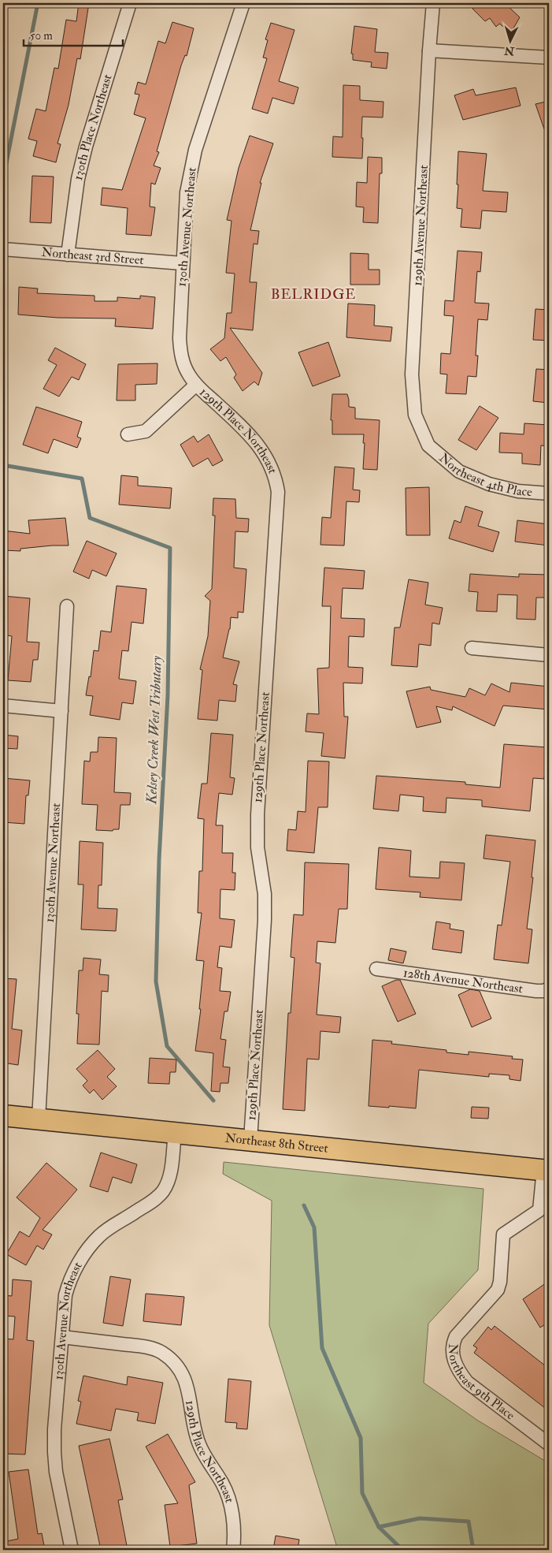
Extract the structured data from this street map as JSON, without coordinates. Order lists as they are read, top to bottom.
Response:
{
  "streets": {
    "main road": ["Northeast 8th Street"],
    "street": [
      "130th Place Northeast",
      "129th Avenue Northeast",
      "130th Avenue Northeast",
      "Northeast 3rd Street",
      "129th Place Northeast",
      "Northeast 4th Place",
      "128th Avenue Northeast",
      "Northeast 9th Place"
    ]
  },
  "crossings": [
    ["130th Place Northeast", "Northeast 3rd Street"],
    ["129th Avenue Northeast", "Northeast 4th Place"],
    ["130th Avenue Northeast", "Northeast 3rd Street"],
    ["130th Avenue Northeast", "129th Place Northeast"],
    ["130th Avenue Northeast", "Northeast 8th Street"],
    ["129th Place Northeast", "Northeast 8th Street"],
    ["Northeast 8th Street", "Northeast 9th Place"]
  ],
  "districts": ["BELRIDGE"],
  "water": ["Kelsey Creek West Tributary"],
  "scale_bar": "50 m",
  "north": "bottom"
}
